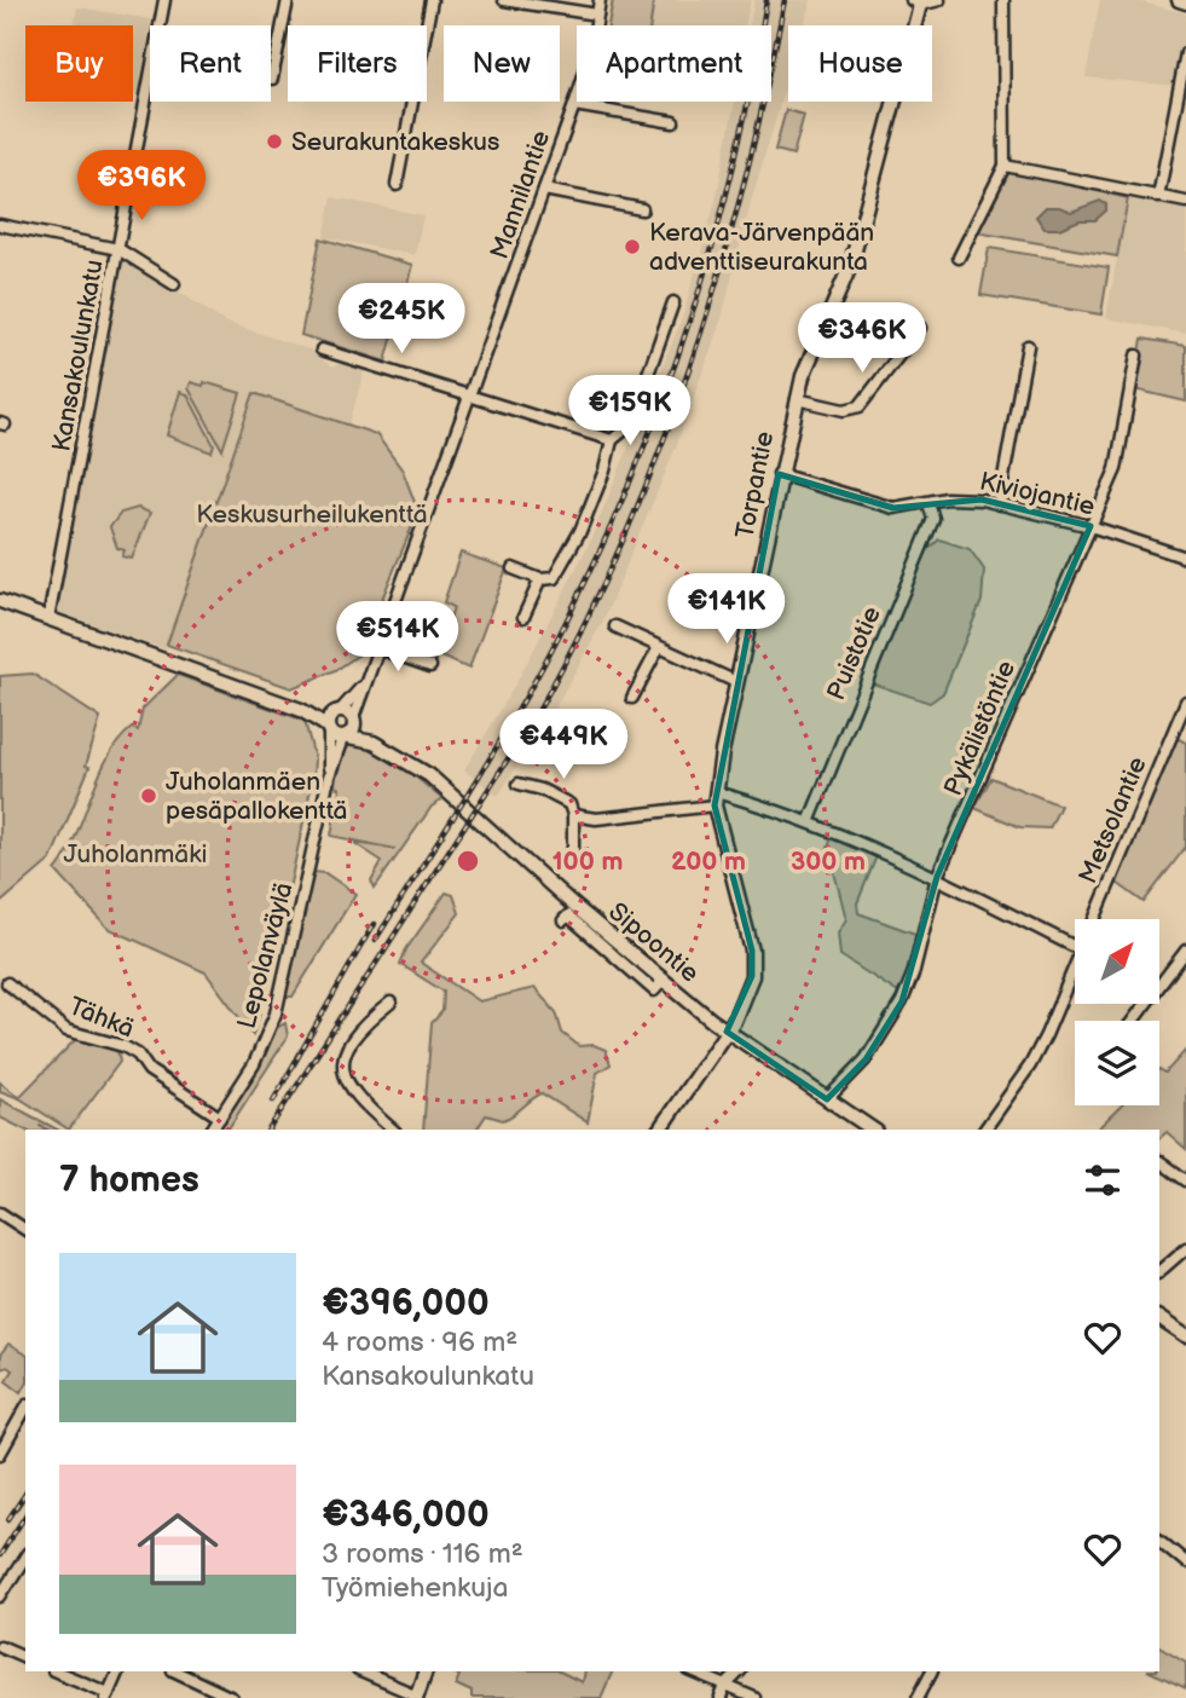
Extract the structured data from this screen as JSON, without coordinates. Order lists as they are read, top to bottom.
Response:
{
  "streets": {
    "street": [
      "Mannilantie",
      "Kansakoulunkatu",
      "Torpantie",
      "Kiviojantie",
      "Puistotie",
      "Pykälistöntie",
      "Metsolantie",
      "Sipoontie",
      "Lepolanväylä",
      "Tähkä"
    ]
  },
  "crossings": [
    ["Mannilantie", "Sipoontie"],
    ["Torpantie", "Kiviojantie"],
    ["Torpantie", "Sipoontie"],
    ["Kiviojantie", "Puistotie"],
    ["Kiviojantie", "Pykälistöntie"],
    ["Pykälistöntie", "Sipoontie"],
    ["Sipoontie", "Lepolanväylä"],
    ["Lepolanväylä", "Tähkä"]
  ],
  "parks": ["Keskusurheilukenttä", "Juholanmäki"],
  "places": ["Seurakuntakeskus", "Kerava-Järvenpään adventtiseurakunta", "Juholanmäen pesäpallokenttä"],
  "north": "top right",
  "page": {
    "chip": [
      "Buy",
      "Rent",
      "Filters",
      "New",
      "Apartment",
      "House"
    ],
    "price": [
      "€396K",
      "€245K",
      "€346K",
      "€159K",
      "€141K",
      "€514K",
      "€449K"
    ],
    "heading": "7 homes",
    "list": [
      {
        "name": "€396,000",
        "note": "4 rooms · 96 m² · Kansakoulunkatu"
      },
      {
        "name": "€346,000",
        "note": "3 rooms · 116 m² · Työmiehenkuja"
      }
    ]
  },
  "rings": ["100 m", "200 m", "300 m"]
}
